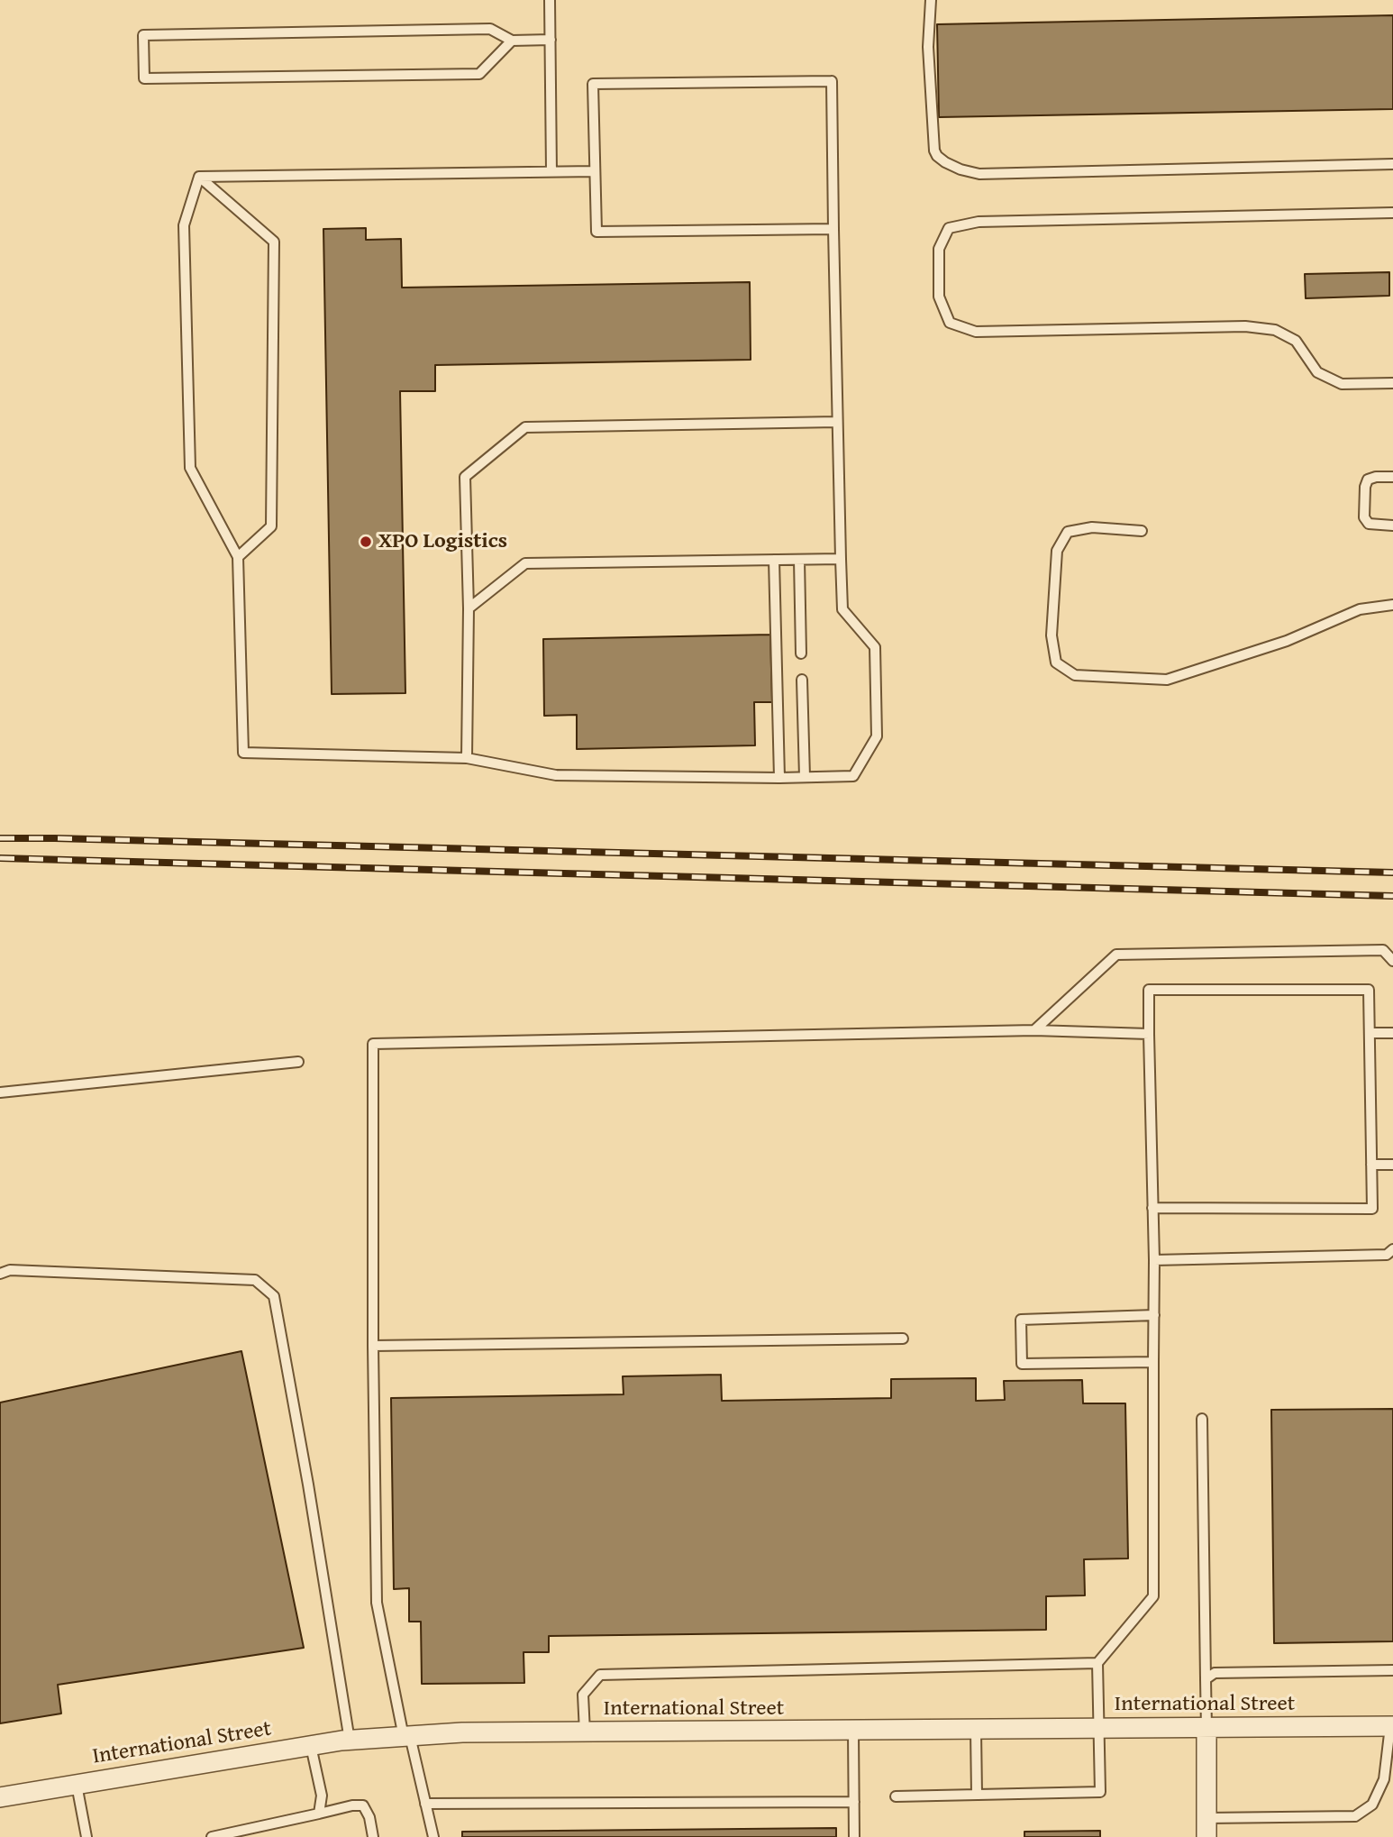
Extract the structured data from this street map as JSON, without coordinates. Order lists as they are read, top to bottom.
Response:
{
  "streets": {
    "street": ["International Street"]
  },
  "places": ["XPO Logistics"]
}
